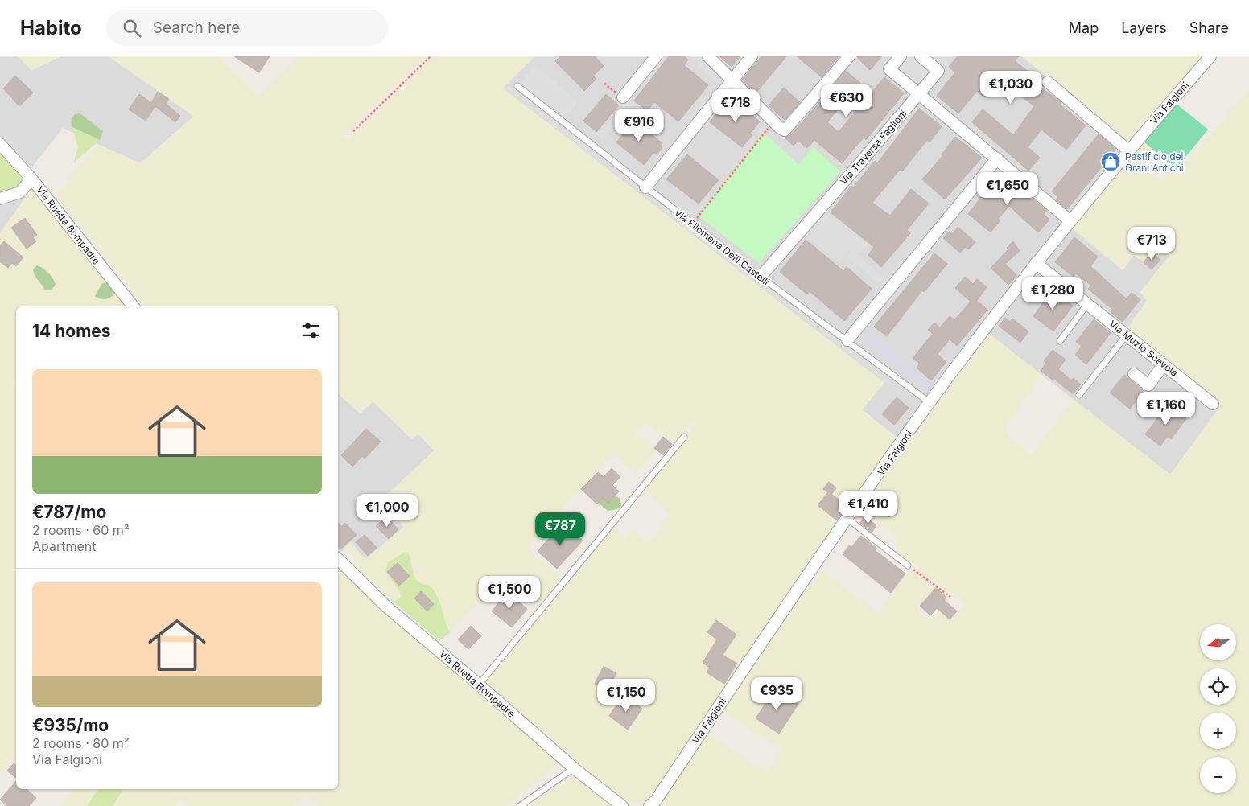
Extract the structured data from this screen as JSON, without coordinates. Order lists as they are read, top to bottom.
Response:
{
  "streets": {
    "street": [
      "Via Falgioni",
      "Via Traversa Faglioni",
      "Via Ruetta Bompadre",
      "Via Muzio Scevola"
    ],
    "lane": ["Via FIlomena Delli Castelli"]
  },
  "crossings": [
    ["Via Falgioni", "Via FIlomena Delli Castelli"],
    ["Via Falgioni", "Via Muzio Scevola"],
    ["Via Traversa Faglioni", "Via FIlomena Delli Castelli"]
  ],
  "places": {
    "shop": ["Pastificio dei Grani Antichi"]
  },
  "north": "left",
  "page": {
    "header": "Habito",
    "search": "Search here",
    "nav": ["Map", "Layers", "Share"],
    "price": [
      "€1,030",
      "€630",
      "€718",
      "€916",
      "€1,650",
      "€713",
      "€1,280",
      "€1,160",
      "€1,410",
      "€1,000",
      "€787",
      "€1,500",
      "€935",
      "€1,150"
    ],
    "heading": "14 homes",
    "list": [
      {
        "name": "€787/mo",
        "note": "2 rooms · 60 m² · Apartment"
      },
      {
        "name": "€935/mo",
        "note": "2 rooms · 80 m² · Via Falgioni"
      }
    ],
    "map_buttons": ["+", "−"]
  }
}
